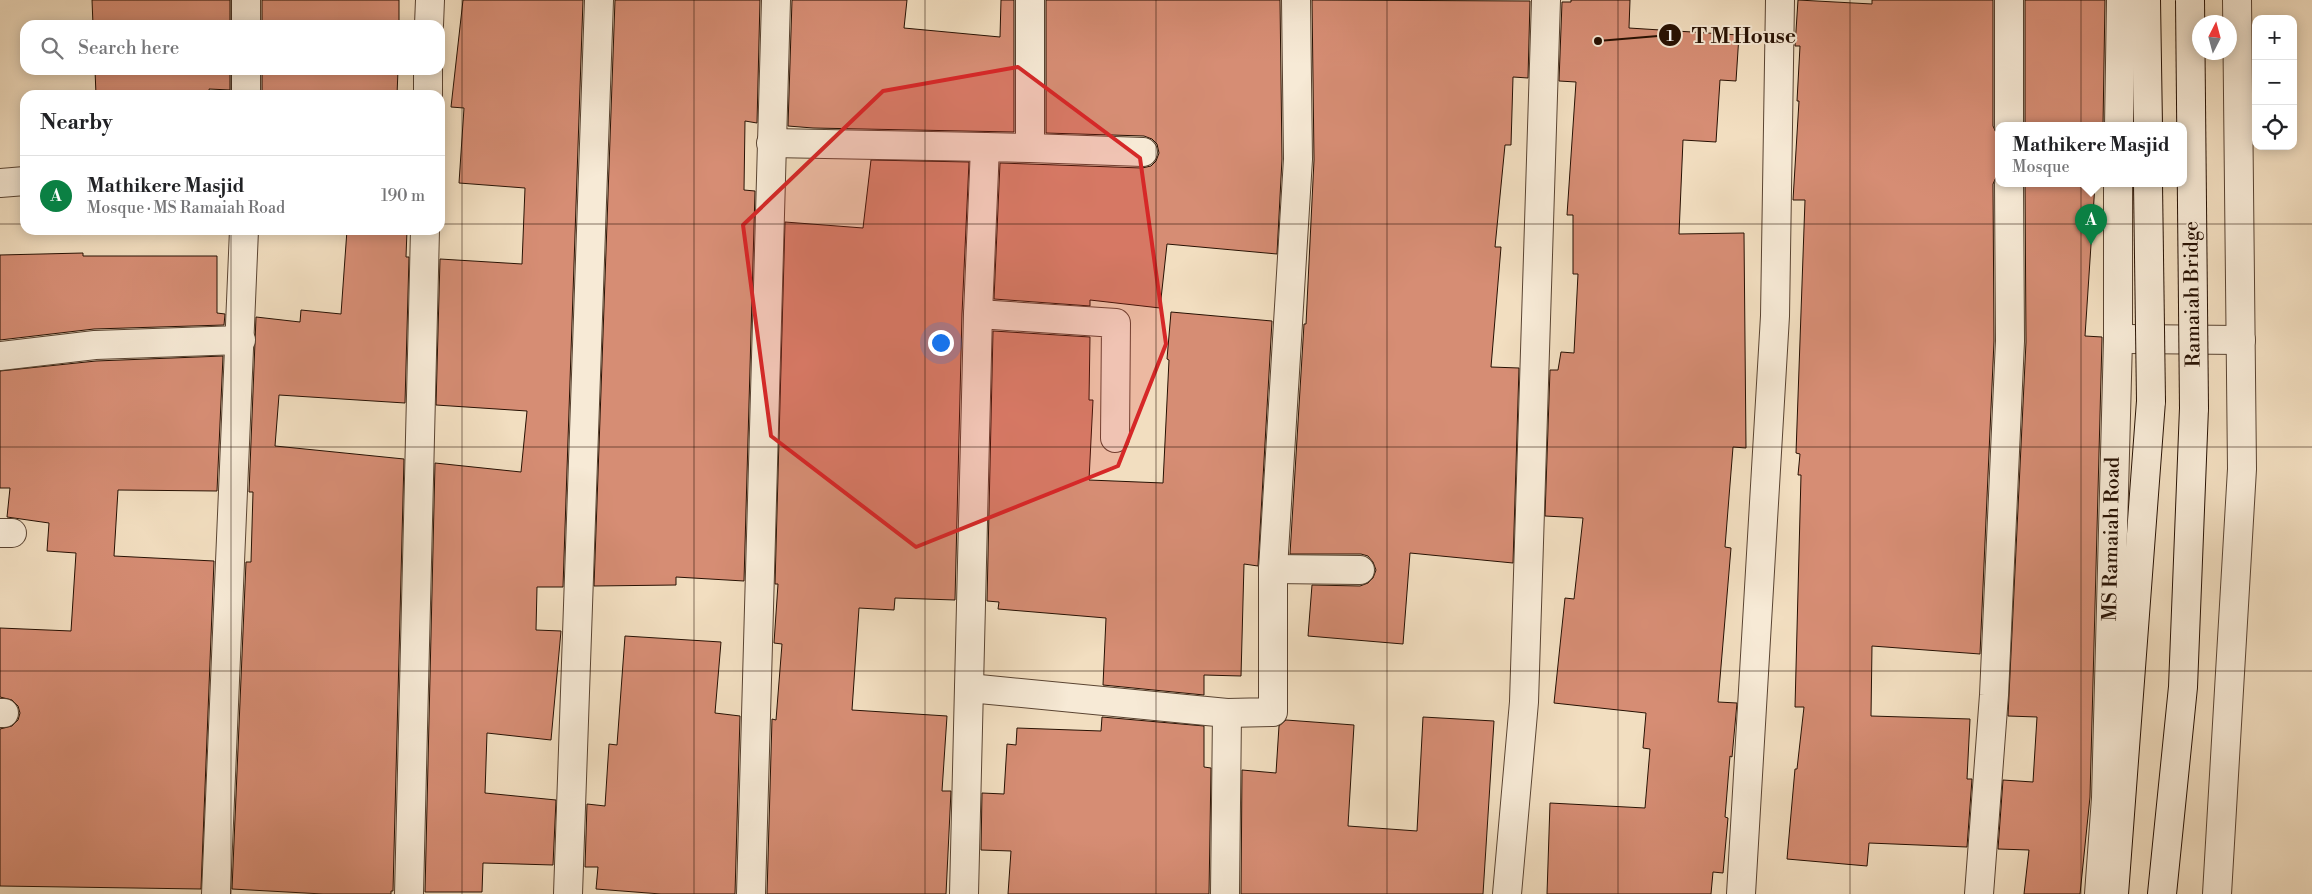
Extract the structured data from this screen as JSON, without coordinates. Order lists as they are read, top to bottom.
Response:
{
  "streets": {
    "street": ["Ramaiah Bridge", "MS Ramaiah Road"]
  },
  "places": ["T M House"],
  "north": "top",
  "page": {
    "map_buttons": ["+", "−"],
    "search": "Search here",
    "heading": "Nearby",
    "popup": ["Mathikere Masjid", "Mosque"],
    "list": [
      {
        "mark": "A",
        "name": "Mathikere Masjid",
        "note": "Mosque · MS Ramaiah Road",
        "value": "190 m"
      }
    ],
    "pins": "A"
  }
}
